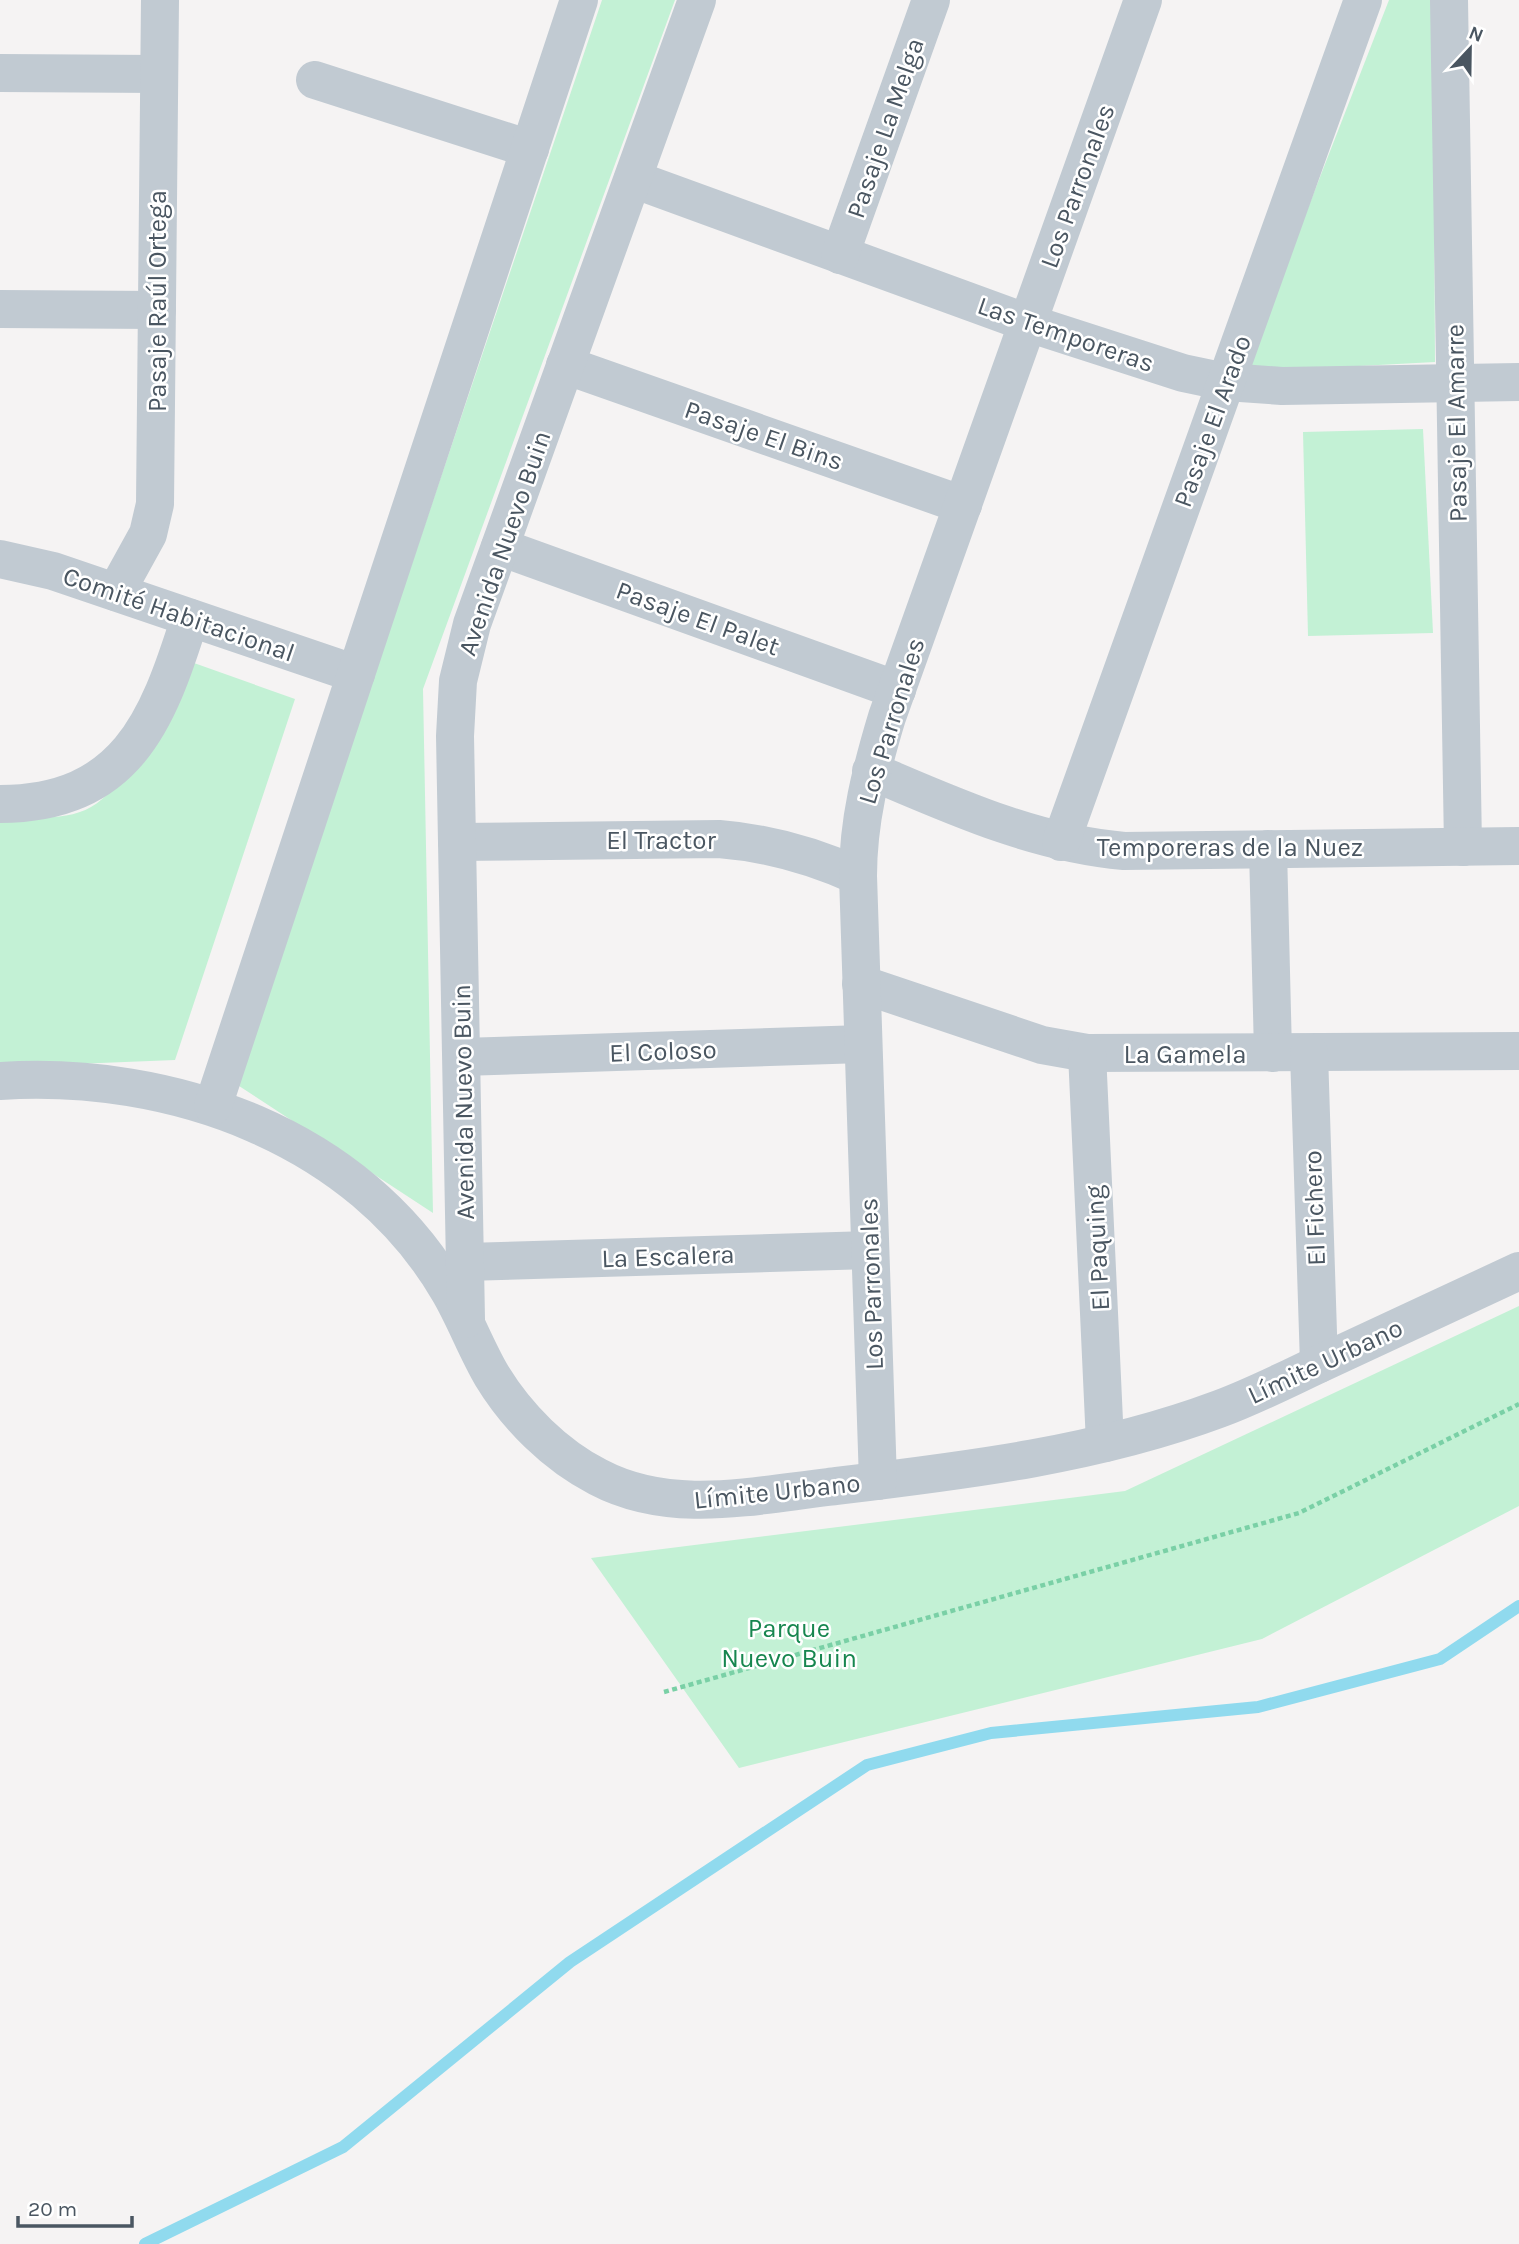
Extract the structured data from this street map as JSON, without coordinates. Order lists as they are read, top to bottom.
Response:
{
  "streets": {
    "street": [
      "Pasaje La Melga",
      "Los Parronales",
      "Pasaje Raúl Ortega",
      "Las Temporeras",
      "Pasaje El Arado",
      "Pasaje El Amarre",
      "Pasaje El Bins",
      "Avenida Nuevo Buin",
      "Comité Habitacional",
      "Pasaje El Palet",
      "El Tractor",
      "Temporeras de la Nuez",
      "El Coloso",
      "La Gamela",
      "El Fichero",
      "El Paquing",
      "La Escalera",
      "Límite Urbano"
    ]
  },
  "crossings": [
    ["Pasaje La Melga", "Las Temporeras"],
    ["Los Parronales", "Las Temporeras"],
    ["Los Parronales", "Pasaje El Bins"],
    ["Los Parronales", "Pasaje El Palet"],
    ["Los Parronales", "El Tractor"],
    ["Los Parronales", "Temporeras de la Nuez"],
    ["Los Parronales", "El Coloso"],
    ["Los Parronales", "La Gamela"],
    ["Los Parronales", "La Escalera"],
    ["Los Parronales", "Límite Urbano"],
    ["Pasaje Raúl Ortega", "Comité Habitacional"],
    ["Las Temporeras", "Pasaje El Arado"],
    ["Las Temporeras", "Pasaje El Amarre"],
    ["Las Temporeras", "Avenida Nuevo Buin"],
    ["Pasaje El Arado", "Temporeras de la Nuez"],
    ["Pasaje El Amarre", "Temporeras de la Nuez"],
    ["Pasaje El Bins", "Avenida Nuevo Buin"],
    ["Avenida Nuevo Buin", "Pasaje El Palet"],
    ["Avenida Nuevo Buin", "El Tractor"],
    ["Avenida Nuevo Buin", "El Coloso"],
    ["Avenida Nuevo Buin", "La Escalera"],
    ["Avenida Nuevo Buin", "Límite Urbano"],
    ["Temporeras de la Nuez", "El Fichero"],
    ["La Gamela", "El Fichero"],
    ["La Gamela", "El Paquing"],
    ["El Fichero", "Límite Urbano"],
    ["El Paquing", "Límite Urbano"]
  ],
  "parks": ["Parque Nuevo Buin"],
  "scale_bar": "20 m",
  "north": "top"
}
